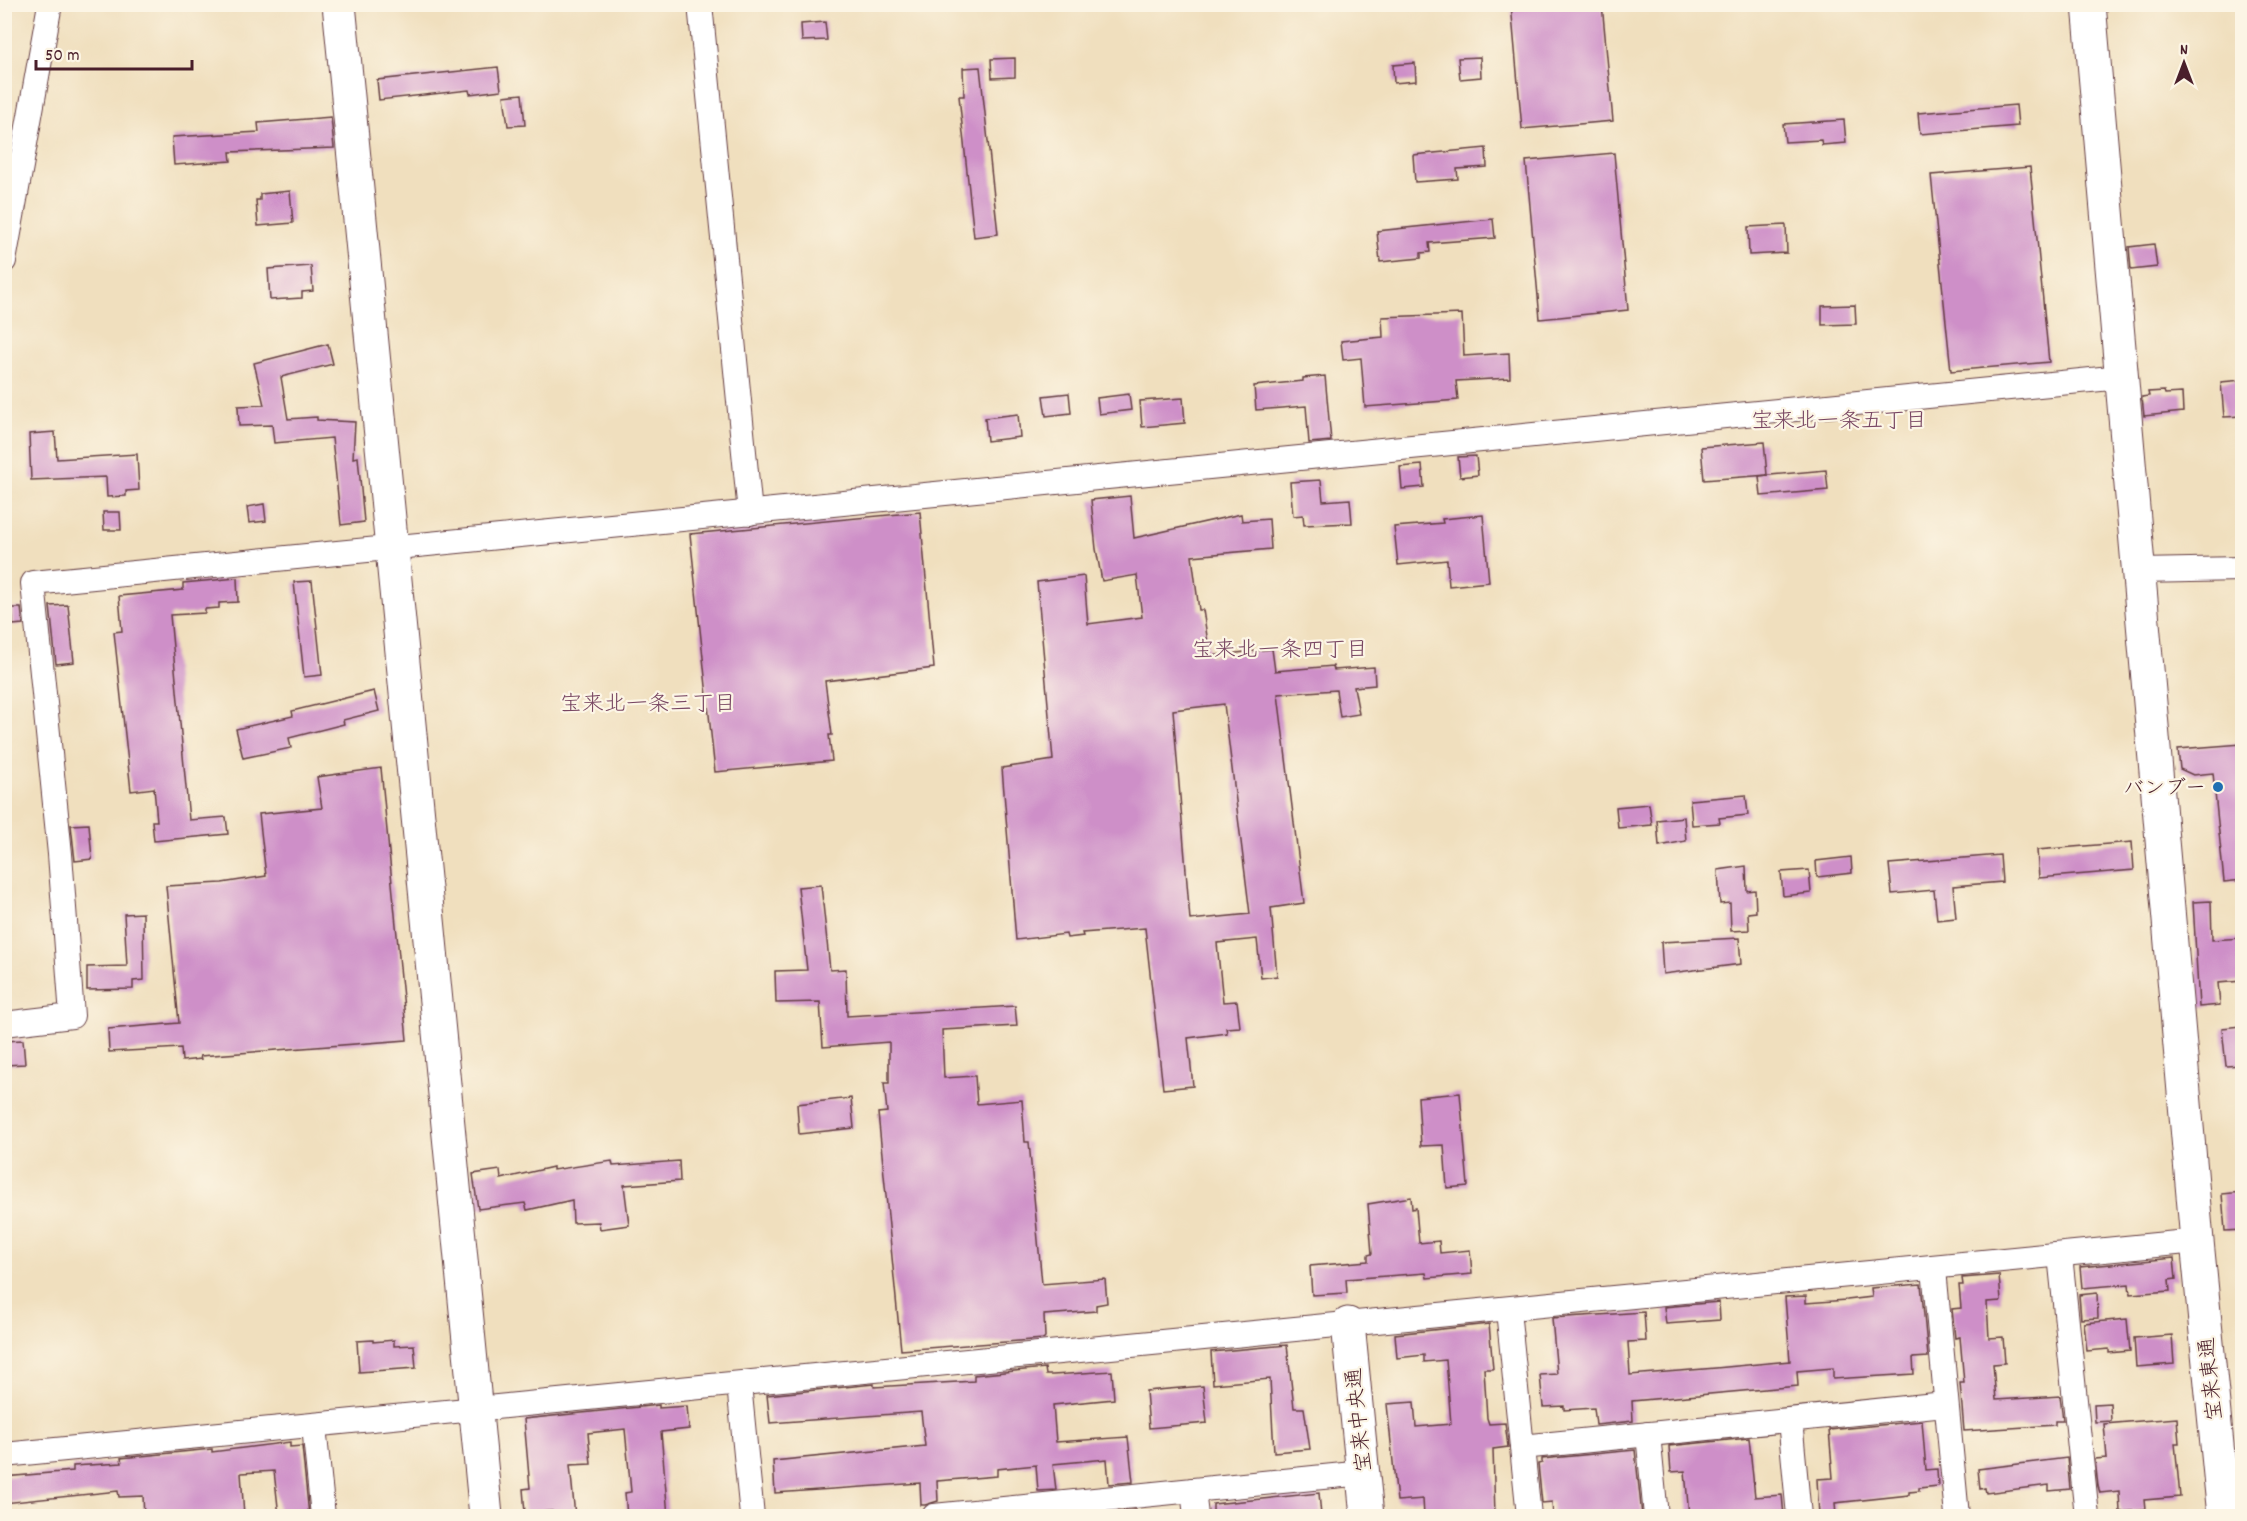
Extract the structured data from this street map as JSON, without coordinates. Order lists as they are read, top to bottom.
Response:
{
  "streets": {
    "street": ["宝来東通", "宝来中央通"]
  },
  "districts": ["宝来北一条五丁目", "宝来北一条四丁目", "宝来北一条三丁目"],
  "places": ["バンブー"],
  "scale_bar": "50 m",
  "north": "top"
}
